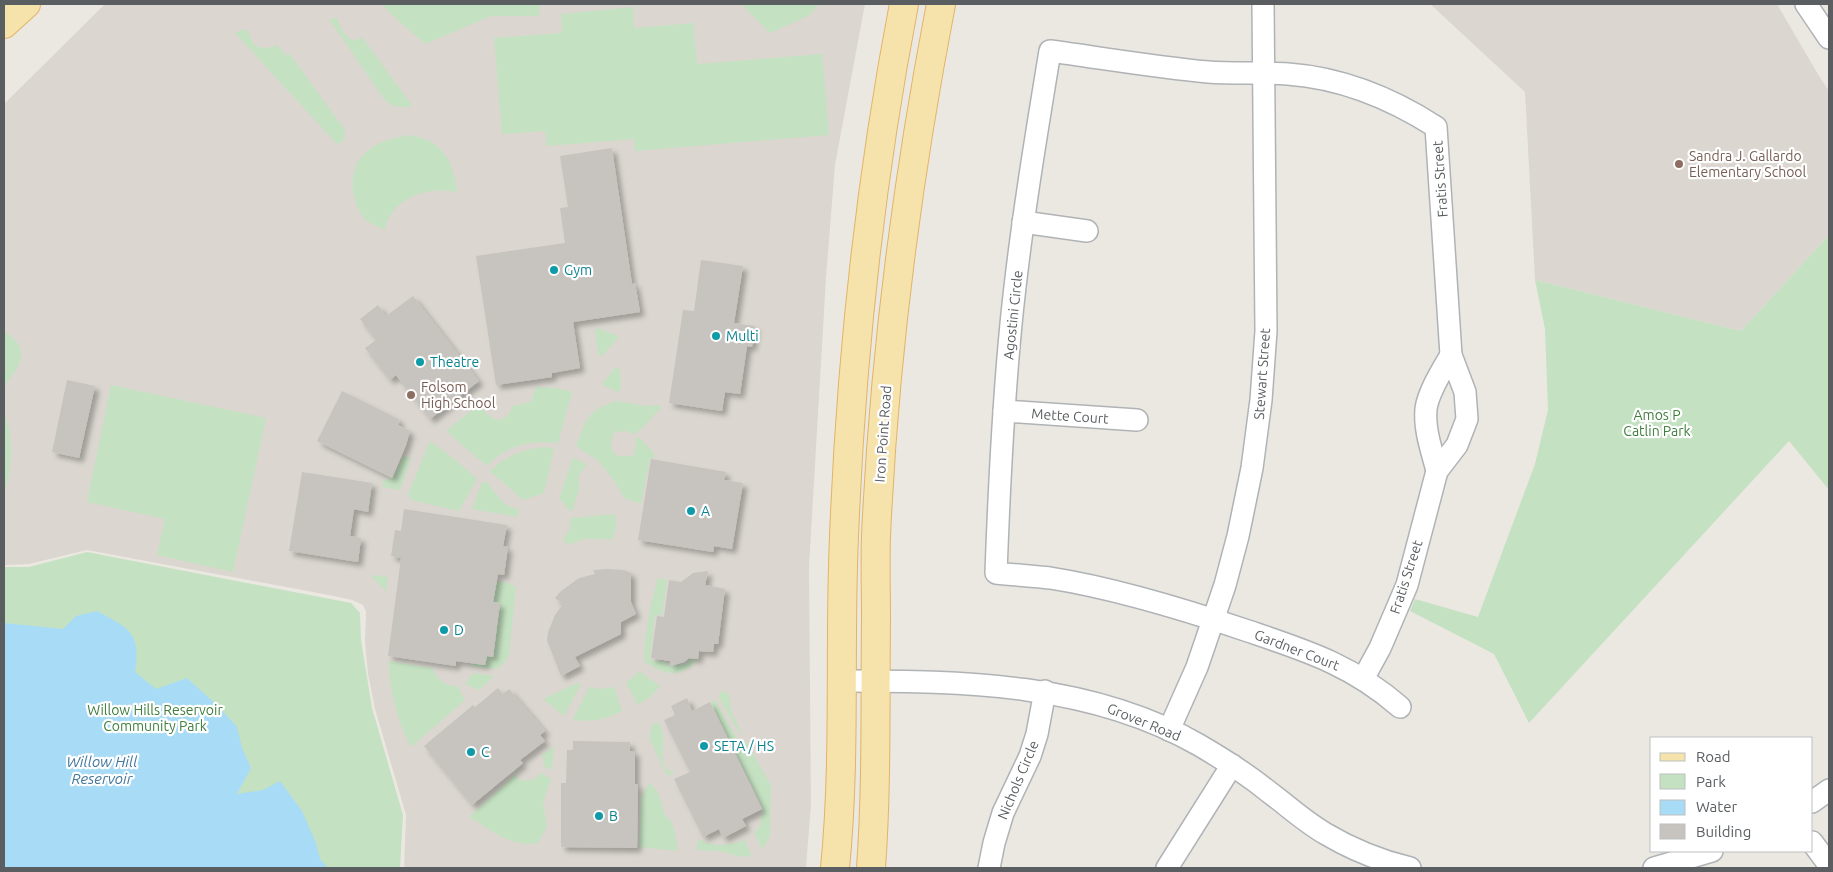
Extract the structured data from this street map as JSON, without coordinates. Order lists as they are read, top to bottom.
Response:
{
  "streets": {
    "main road": ["Iron Point Road"],
    "street": [
      "Fratis Street",
      "Agostini Circle",
      "Stewart Street",
      "Mette Court",
      "Gardner Court",
      "Grover Road",
      "Nichols Circle"
    ]
  },
  "crossings": [
    ["Fratis Street", "Agostini Circle"],
    ["Fratis Street", "Stewart Street"],
    ["Fratis Street", "Gardner Court"],
    ["Agostini Circle", "Stewart Street"],
    ["Agostini Circle", "Mette Court"],
    ["Agostini Circle", "Gardner Court"],
    ["Stewart Street", "Gardner Court"],
    ["Stewart Street", "Grover Road"],
    ["Iron Point Road", "Grover Road"],
    ["Grover Road", "Nichols Circle"]
  ],
  "water": ["Willow Hill Reservoir"],
  "parks": ["Amos P Catlin Park", "Willow Hills Reservoir Community Park"],
  "places": [
    "Sandra J. Gallardo Elementary School",
    "Gym",
    "Multi",
    "Theatre",
    "Folsom High School",
    "A",
    "D",
    "SETA / HS",
    "C",
    "B"
  ],
  "legend": [
    "Road",
    "Park",
    "Water",
    "Building"
  ]
}
